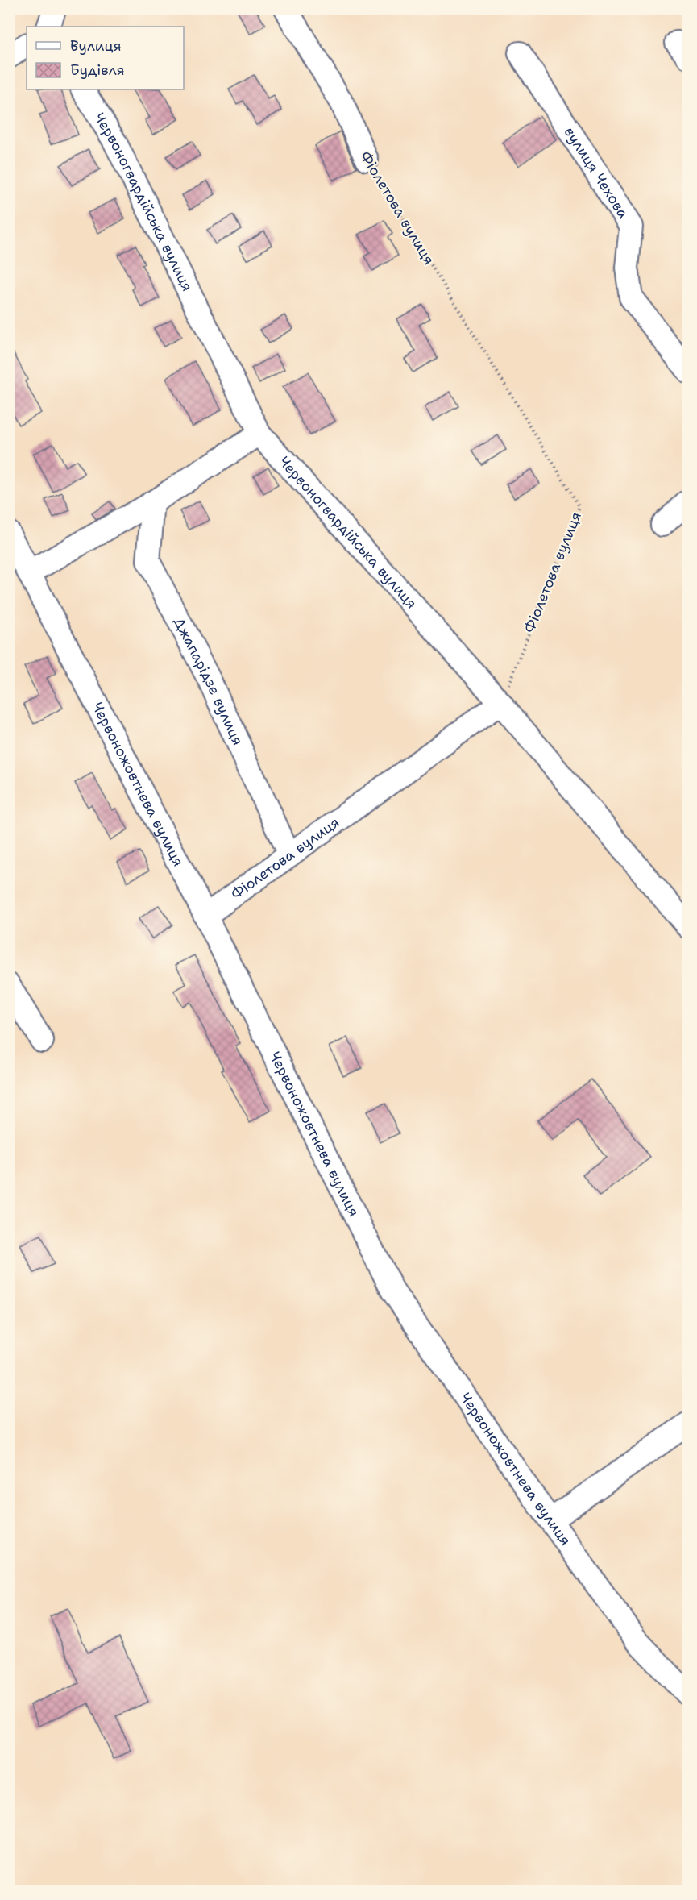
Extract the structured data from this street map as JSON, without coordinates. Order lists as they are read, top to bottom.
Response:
{
  "streets": {
    "street": [
      "вулиця Чехова",
      "Червоногвардійська вулиця",
      "Фіолетова вулиця",
      "Джапарідзе вулиця",
      "Червоножовтнева вулиця"
    ]
  },
  "crossings": [
    ["Червоногвардійська вулиця", "Фіолетова вулиця"],
    ["Фіолетова вулиця", "Джапарідзе вулиця"],
    ["Фіолетова вулиця", "Червоножовтнева вулиця"]
  ],
  "legend": ["Вулиця", "Будівля"]
}
